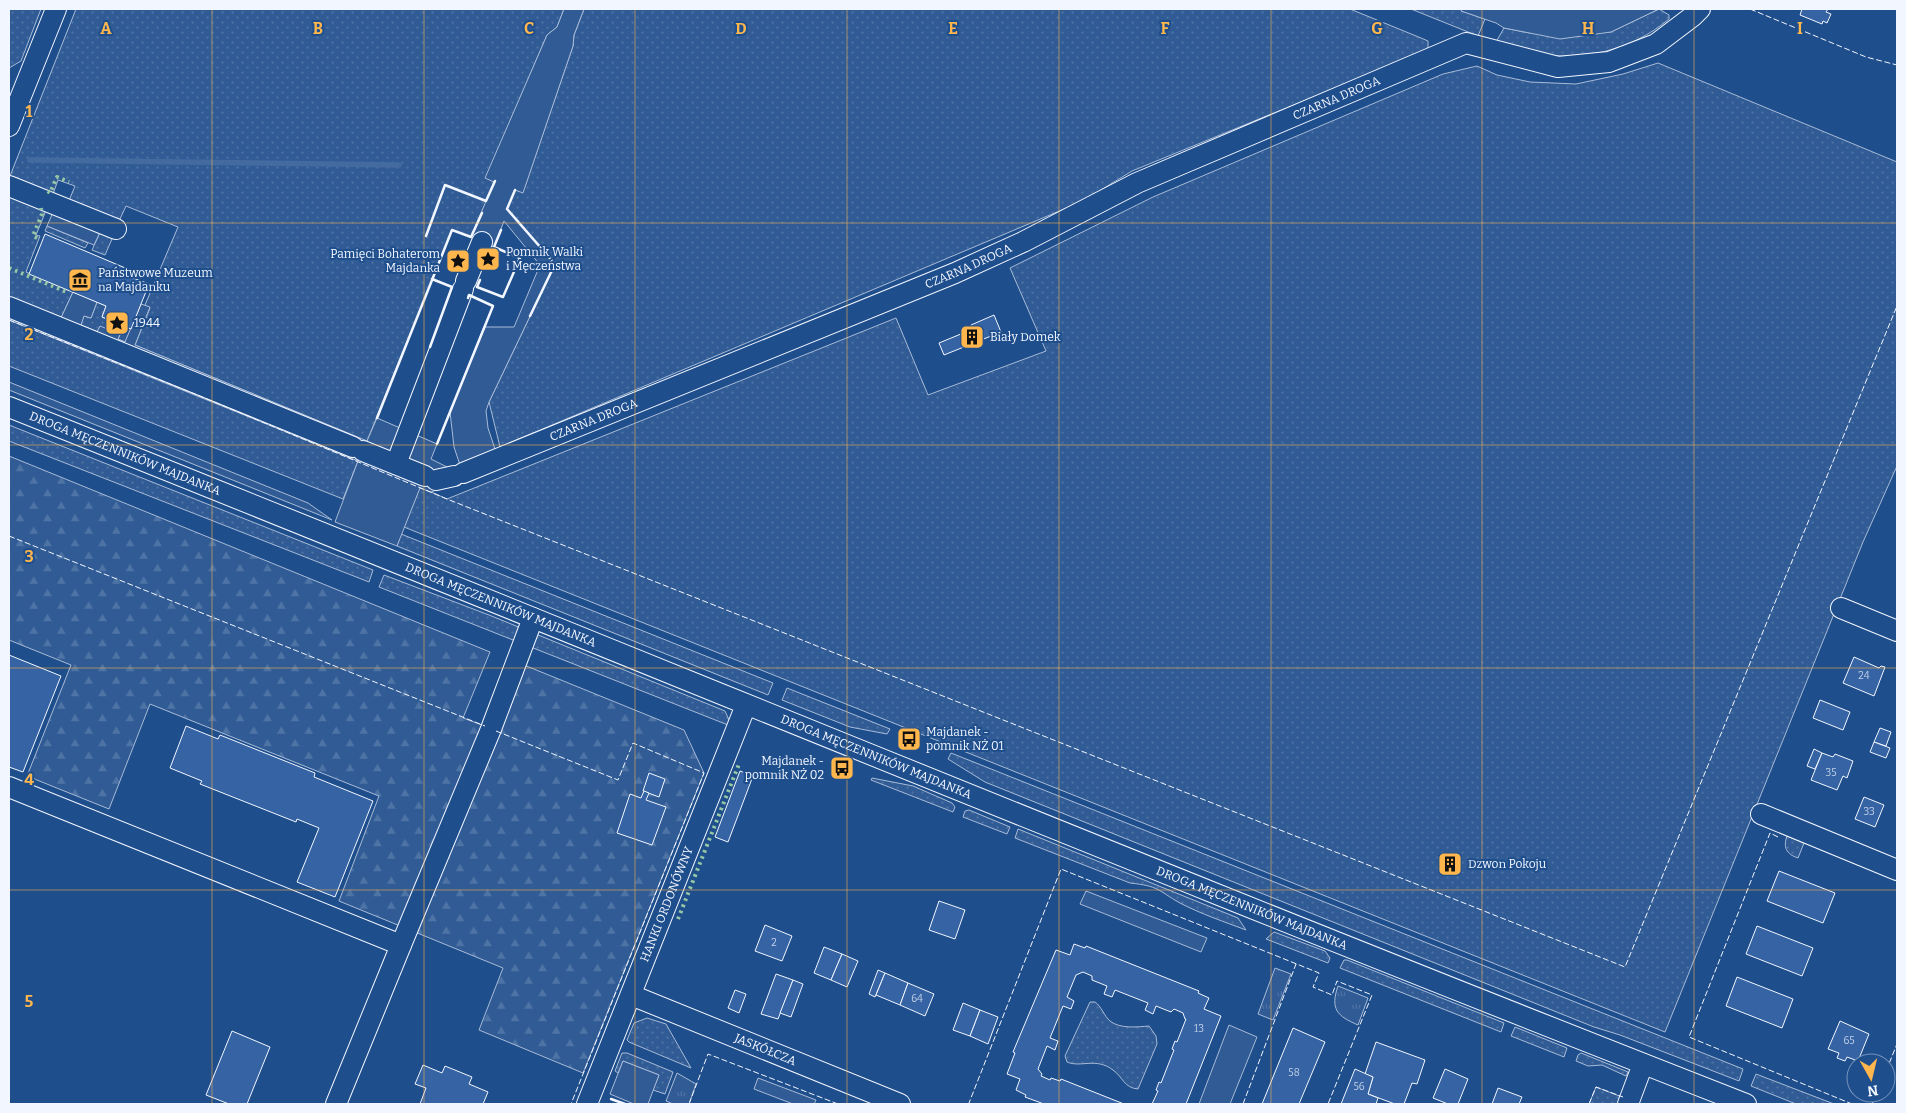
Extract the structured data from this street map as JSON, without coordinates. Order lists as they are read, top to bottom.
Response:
{
  "streets": {
    "street": [
      "CZARNA DROGA",
      "DROGA MĘCZENNIKÓW MAJDANKA",
      "HANKI ORDONÓWNY",
      "JASKÓŁCZA"
    ]
  },
  "crossings": [
    ["DROGA MĘCZENNIKÓW MAJDANKA", "HANKI ORDONÓWNY"],
    ["HANKI ORDONÓWNY", "JASKÓŁCZA"]
  ],
  "places": {
    "place": ["Pomnik Walki i Męczeństwa", "Pamięci Bohaterom Majdanka", "1944"],
    "museum": ["Państwowe Muzeum na Majdanku"],
    "building": ["Biały Domek", "Dzwon Pokoju"],
    "bus stop": ["Majdanek - pomnik NŻ 01", "Majdanek - pomnik NŻ 02"]
  },
  "house_numbers": [
    "24",
    "35",
    "33",
    "2",
    "64",
    "13",
    "65",
    "58",
    "56"
  ],
  "north": "bottom",
  "grid": {
    "columns": [
      "A",
      "B",
      "C",
      "D",
      "E",
      "F",
      "G",
      "H",
      "I"
    ],
    "rows": [
      "1",
      "2",
      "3",
      "4",
      "5"
    ]
  }
}
